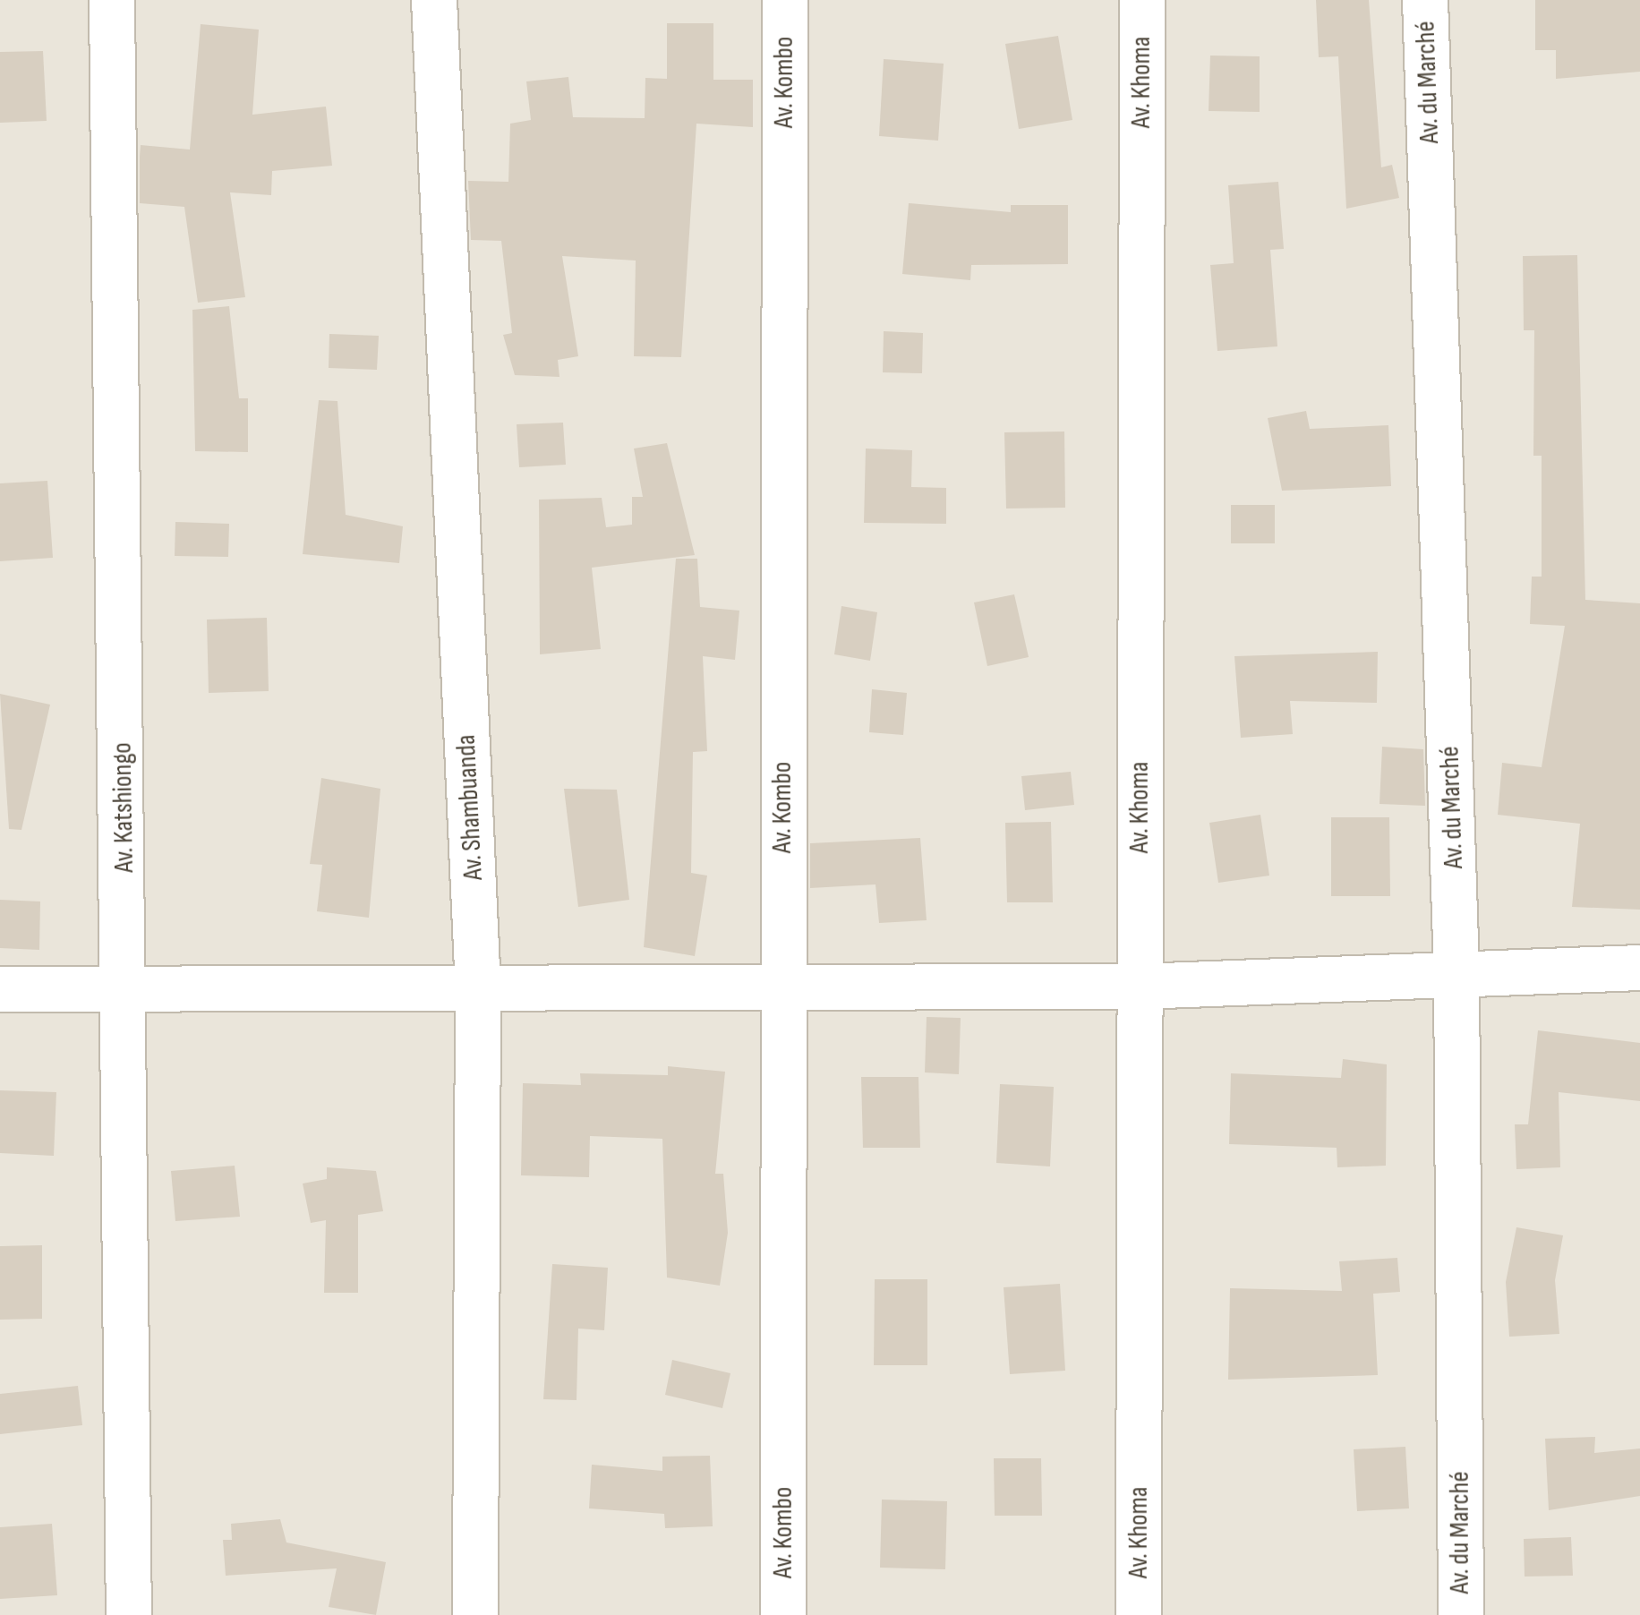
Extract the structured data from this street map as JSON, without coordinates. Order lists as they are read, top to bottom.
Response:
{
  "streets": {
    "street": [
      "Av. Kombo",
      "Av. Khoma",
      "Av. du Marché",
      "Av. Katshiongo",
      "Av. Shambuanda"
    ]
  }
}
